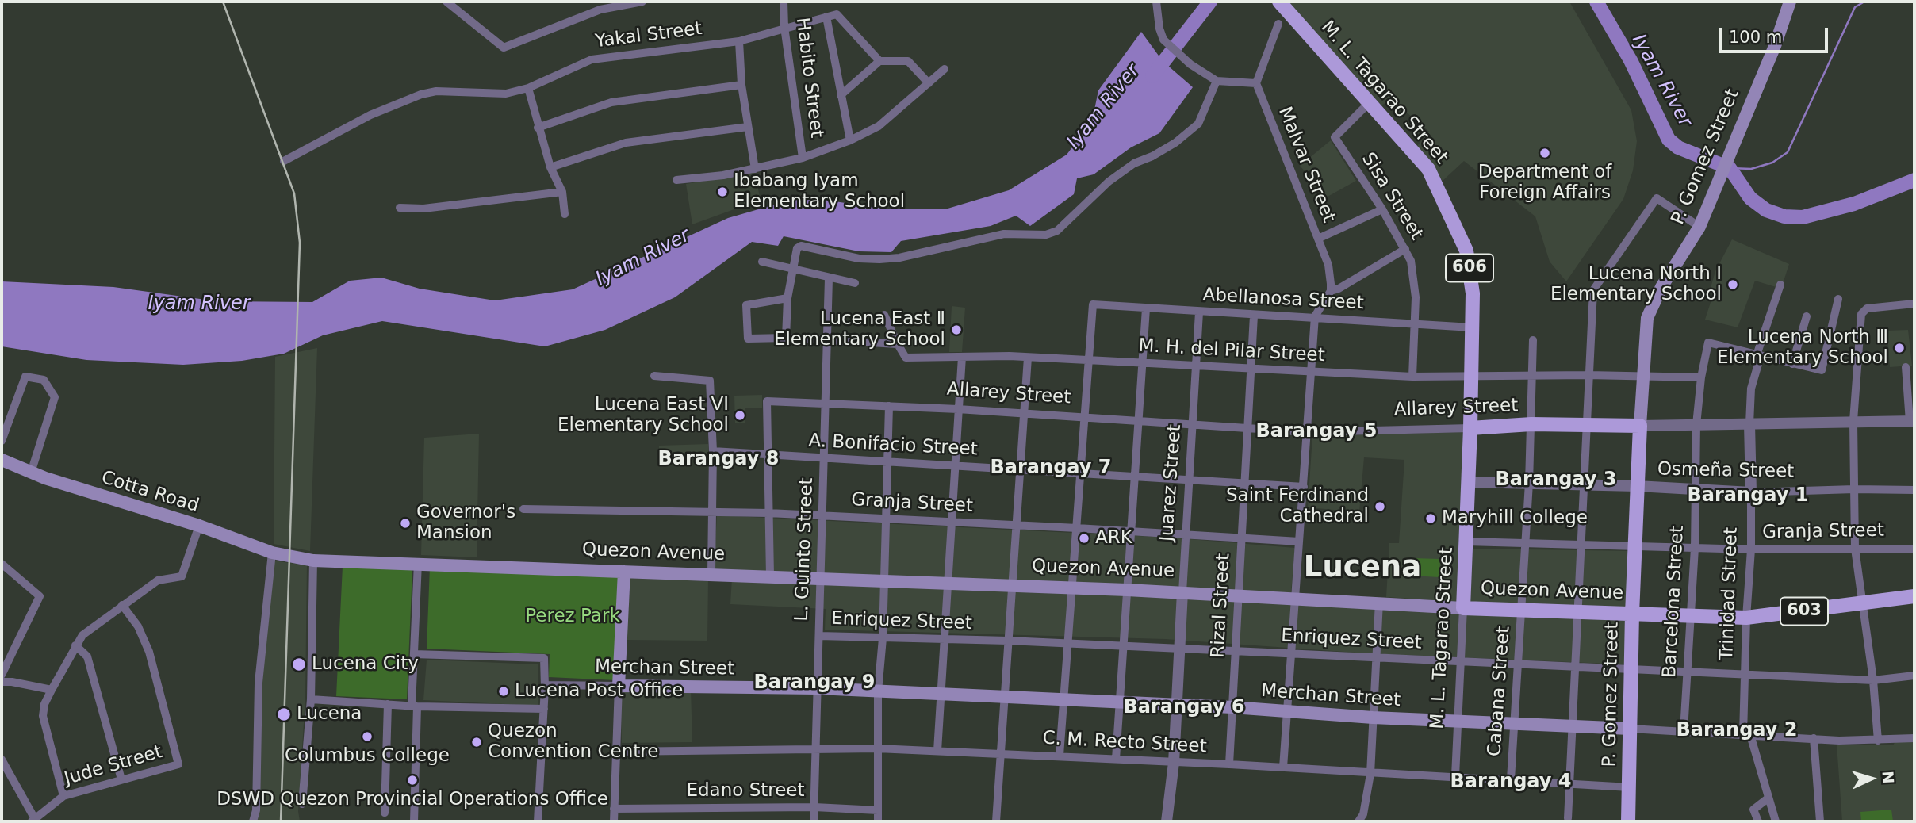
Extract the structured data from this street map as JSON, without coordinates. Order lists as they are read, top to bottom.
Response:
{
  "streets": {
    "main road": [
      "M. L. Tagarao Street",
      "P. Gomez Street",
      "606",
      "Allarey Street",
      "Cotta Road",
      "Quezon Avenue",
      "603",
      "Merchan Street"
    ],
    "street": [
      "Yakal Street",
      "Habito Street",
      "Malvar Street",
      "Sisa Street",
      "Abellanosa Street",
      "M. H. del Pilar Street",
      "A. Bonifacio Street",
      "Osmeña Street",
      "Juarez Street",
      "Granja Street",
      "L. Guinto Street",
      "Trinidad Street",
      "Barcelona Street",
      "Rizal Street",
      "Enriquez Street",
      "Cabana Street",
      "C. M. Recto Street",
      "Jude Street",
      "Edano Street"
    ]
  },
  "crossings": [
    ["Yakal Street", "Habito Street"],
    ["M. L. Tagarao Street", "Sisa Street"],
    ["M. L. Tagarao Street", "Abellanosa Street"],
    ["M. L. Tagarao Street", "M. H. del Pilar Street"],
    ["M. L. Tagarao Street", "Allarey Street"],
    ["M. L. Tagarao Street", "Osmeña Street"],
    ["M. L. Tagarao Street", "Granja Street"],
    ["M. L. Tagarao Street", "Quezon Avenue"],
    ["M. L. Tagarao Street", "Enriquez Street"],
    ["M. L. Tagarao Street", "Merchan Street"],
    ["M. L. Tagarao Street", "C. M. Recto Street"],
    ["P. Gomez Street", "M. H. del Pilar Street"],
    ["P. Gomez Street", "Allarey Street"],
    ["P. Gomez Street", "Osmeña Street"],
    ["P. Gomez Street", "Granja Street"],
    ["P. Gomez Street", "Quezon Avenue"],
    ["P. Gomez Street", "Enriquez Street"],
    ["P. Gomez Street", "Merchan Street"],
    ["P. Gomez Street", "C. M. Recto Street"],
    ["Sisa Street", "Abellanosa Street"],
    ["Sisa Street", "M. H. del Pilar Street"],
    ["Abellanosa Street", "M. H. del Pilar Street"],
    ["Abellanosa Street", "Juarez Street"],
    ["Abellanosa Street", "Rizal Street"],
    ["M. H. del Pilar Street", "Juarez Street"],
    ["M. H. del Pilar Street", "Barcelona Street"],
    ["M. H. del Pilar Street", "Rizal Street"],
    ["M. H. del Pilar Street", "Cabana Street"],
    ["Allarey Street", "A. Bonifacio Street"],
    ["Allarey Street", "Juarez Street"],
    ["Allarey Street", "L. Guinto Street"],
    ["Allarey Street", "Trinidad Street"],
    ["Allarey Street", "Barcelona Street"],
    ["Allarey Street", "Rizal Street"],
    ["Allarey Street", "Cabana Street"],
    ["A. Bonifacio Street", "Juarez Street"],
    ["A. Bonifacio Street", "L. Guinto Street"],
    ["A. Bonifacio Street", "Rizal Street"],
    ["Osmeña Street", "Trinidad Street"],
    ["Osmeña Street", "Barcelona Street"],
    ["Osmeña Street", "Cabana Street"],
    ["Juarez Street", "Granja Street"],
    ["Juarez Street", "Quezon Avenue"],
    ["Juarez Street", "Enriquez Street"],
    ["Juarez Street", "Merchan Street"],
    ["Juarez Street", "C. M. Recto Street"],
    ["Cotta Road", "Quezon Avenue"],
    ["Granja Street", "L. Guinto Street"],
    ["Granja Street", "Trinidad Street"],
    ["Granja Street", "Barcelona Street"],
    ["Granja Street", "Rizal Street"],
    ["Granja Street", "Cabana Street"],
    ["L. Guinto Street", "Quezon Avenue"],
    ["L. Guinto Street", "Enriquez Street"],
    ["L. Guinto Street", "Merchan Street"],
    ["L. Guinto Street", "C. M. Recto Street"],
    ["L. Guinto Street", "Edano Street"],
    ["Quezon Avenue", "Trinidad Street"],
    ["Quezon Avenue", "Barcelona Street"],
    ["Quezon Avenue", "Rizal Street"],
    ["Quezon Avenue", "Cabana Street"],
    ["Trinidad Street", "Barcelona Street"],
    ["Trinidad Street", "Enriquez Street"],
    ["Trinidad Street", "Merchan Street"],
    ["Barcelona Street", "Enriquez Street"],
    ["Barcelona Street", "Merchan Street"],
    ["Rizal Street", "Enriquez Street"],
    ["Rizal Street", "Merchan Street"],
    ["Rizal Street", "C. M. Recto Street"],
    ["Enriquez Street", "Cabana Street"],
    ["Merchan Street", "Cabana Street"],
    ["Cabana Street", "C. M. Recto Street"]
  ],
  "districts": [
    "Barangay 5",
    "Barangay 8",
    "Barangay 7",
    "Barangay 3",
    "Barangay 1",
    "Lucena",
    "Barangay 9",
    "Barangay 6",
    "Barangay 2",
    "Barangay 4"
  ],
  "water": ["Iyam River"],
  "parks": ["Perez Park"],
  "places": [
    "Department of Foreign Affairs",
    "Ibabang Iyam Elementary School",
    "Lucena North I Elementary School",
    "Lucena East Ⅱ Elementary School",
    "Lucena North Ⅲ Elementary School",
    "Lucena East VI Elementary School",
    "Saint Ferdinand Cathedral",
    "Maryhill College",
    "Governor's Mansion",
    "ARK",
    "Lucena City",
    "Lucena Post Office",
    "Lucena",
    "Columbus College",
    "Quezon Convention Centre",
    "DSWD Quezon Provincial Operations Office"
  ],
  "scale_bar": "100 m",
  "north": "right"
}
